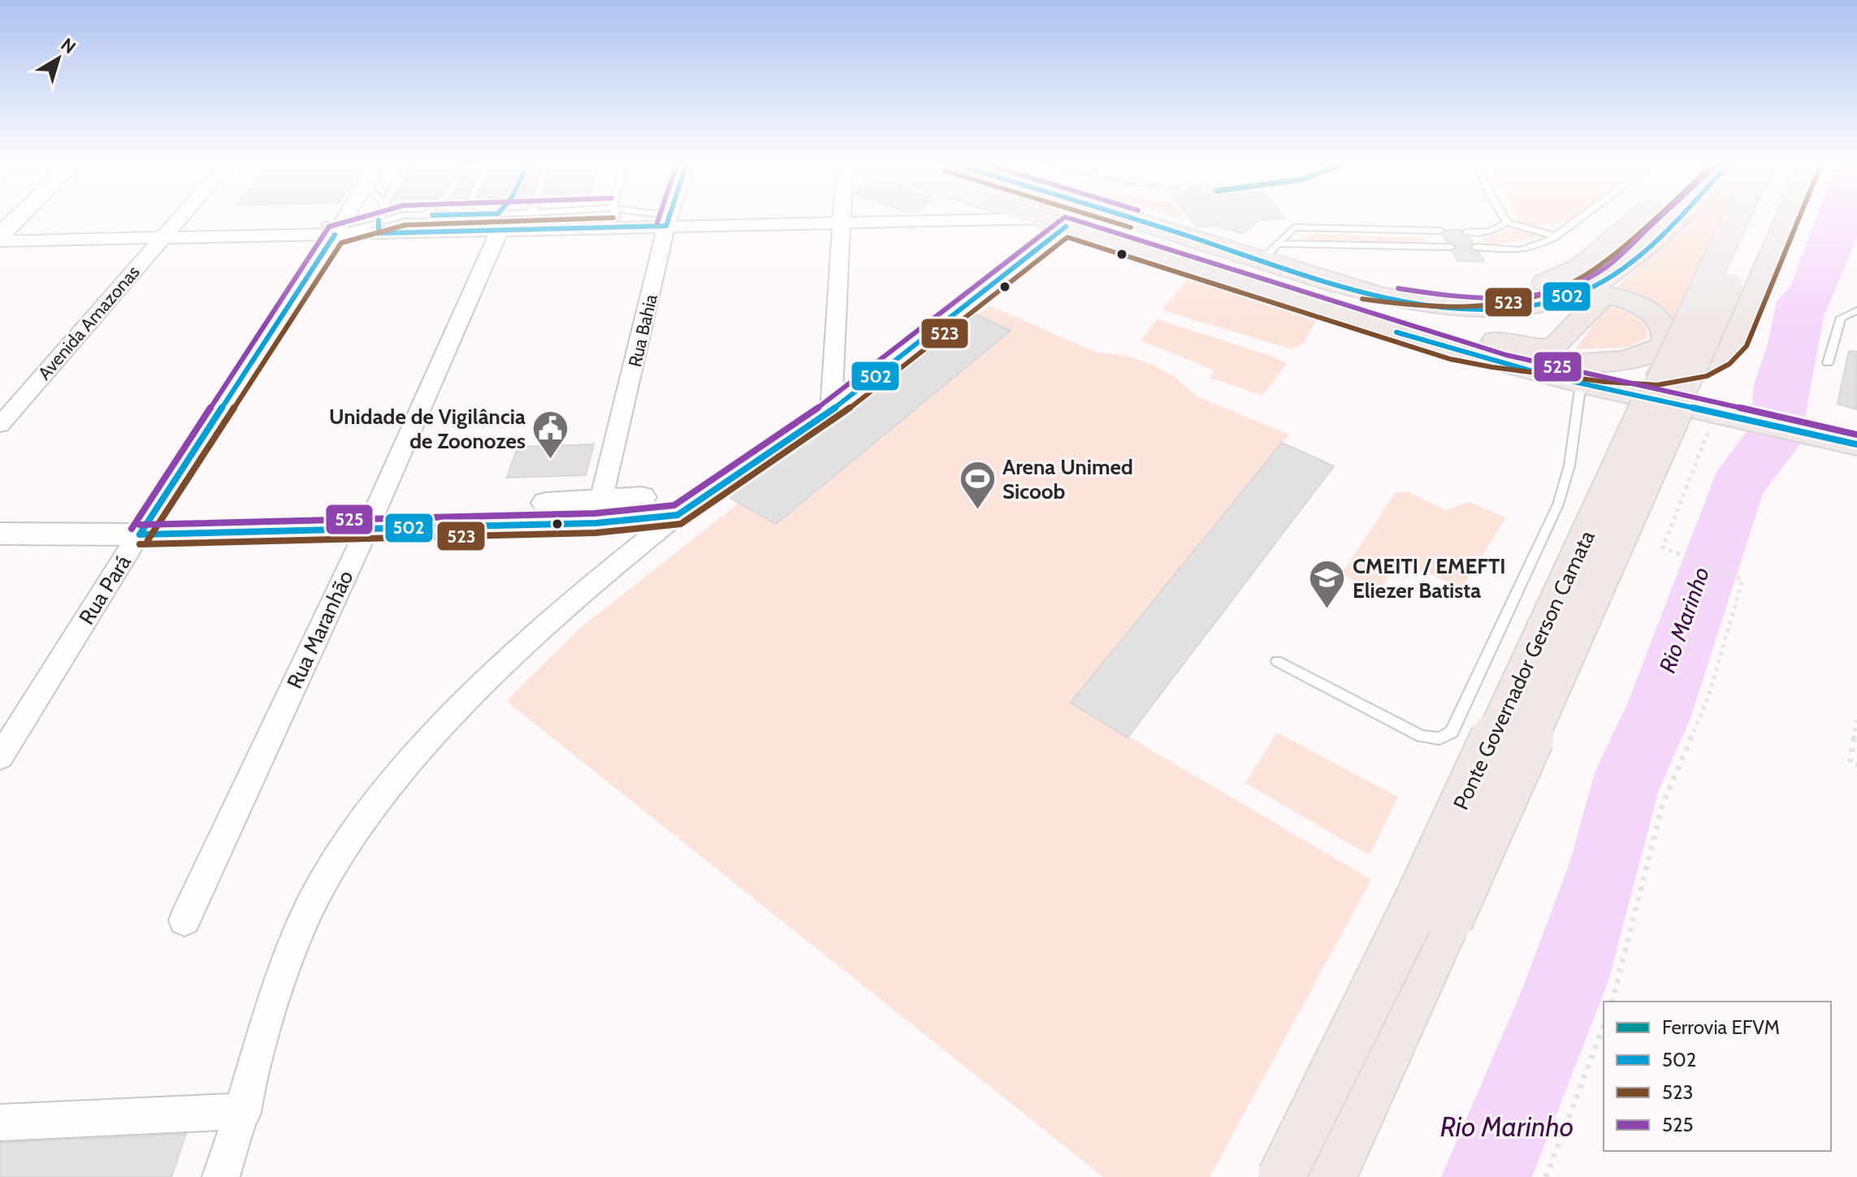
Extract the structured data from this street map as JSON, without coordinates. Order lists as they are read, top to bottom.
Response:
{
  "streets": {
    "main road": ["Ponte Governador Gerson Camata"],
    "street": [
      "Avenida Amazonas",
      "Rua Bahia",
      "Rua Pará",
      "Rua Maranhão"
    ]
  },
  "water": ["Rio Marinho"],
  "places": {
    "public building": ["Unidade de Vigilância de Zoonozes"],
    "sports": ["Arena Unimed Sicoob"],
    "school or university": ["CMEITI / EMEFTI Eliezer Batista"]
  },
  "lines": ["transit line 502", "transit line 523", "transit line 525"],
  "legend": [
    "Ferrovia EFVM",
    "502",
    "523",
    "525"
  ],
  "north": "top right"
}
